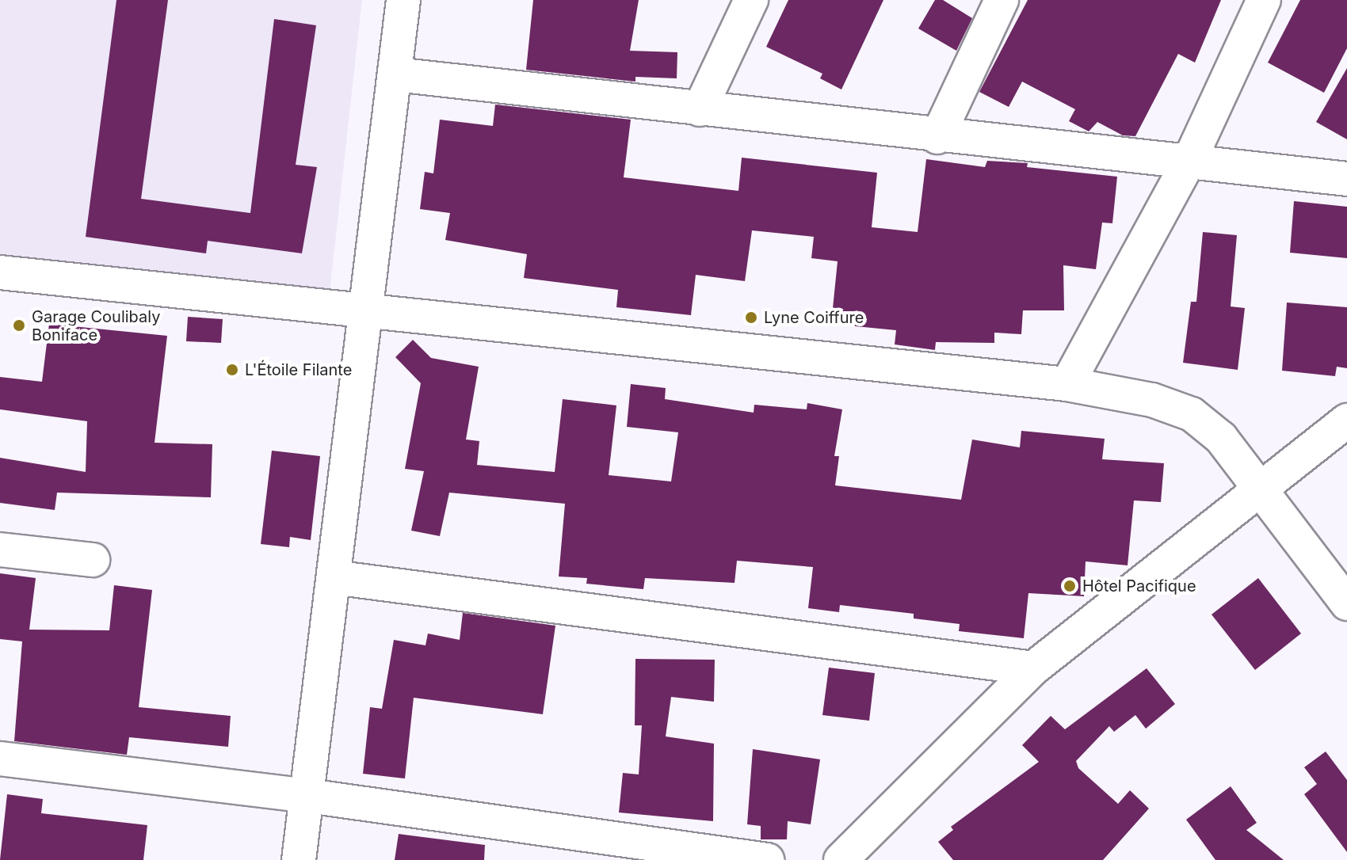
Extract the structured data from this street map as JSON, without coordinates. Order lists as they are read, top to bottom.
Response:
{
  "places": [
    "Lyne Coiffure",
    "Garage Coulibaly Boniface",
    "L'Étoile Filante",
    "Hôtel Pacifique"
  ]
}
